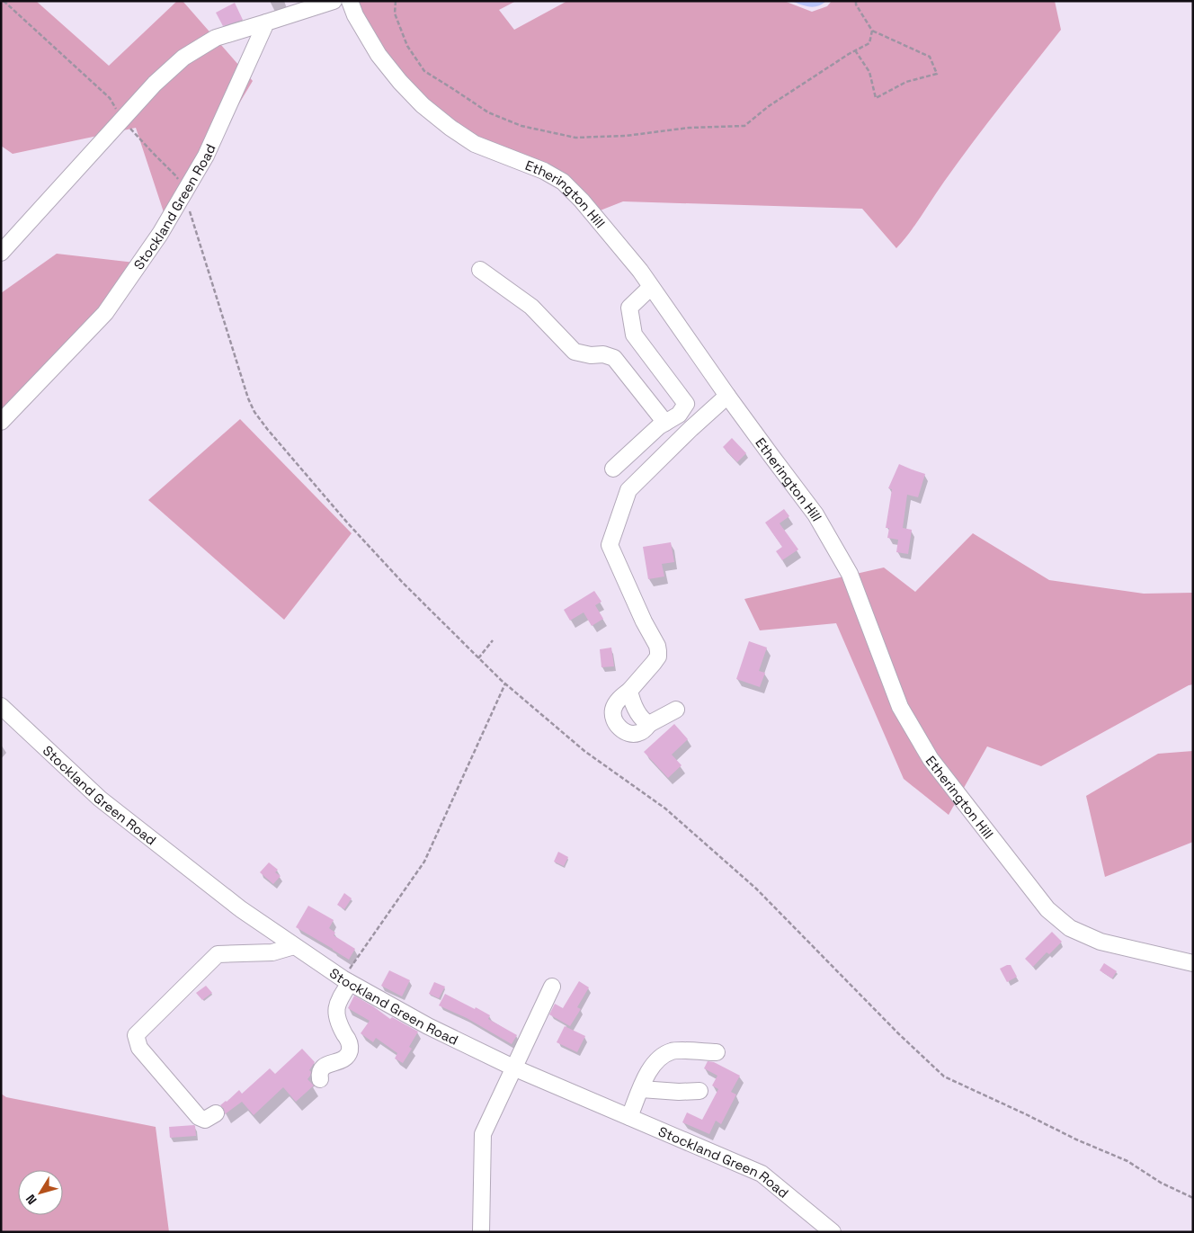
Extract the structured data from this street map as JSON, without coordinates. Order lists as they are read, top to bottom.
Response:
{
  "streets": {
    "street": ["Etherington Hill", "Stockland Green Road"]
  },
  "north": "bottom left"
}
